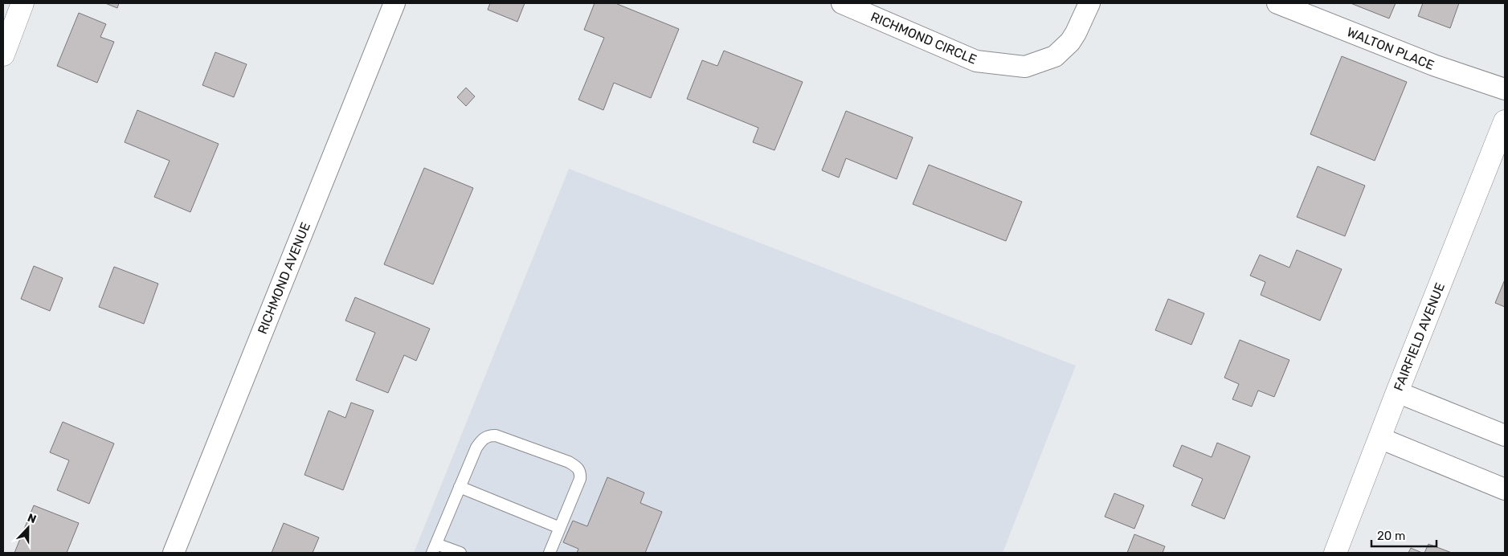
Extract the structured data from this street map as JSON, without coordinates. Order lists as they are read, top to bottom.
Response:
{
  "streets": {
    "street": [
      "RICHMOND CIRCLE",
      "WALTON PLACE",
      "RICHMOND AVENUE",
      "FAIRFIELD AVENUE"
    ]
  },
  "scale_bar": "20 m",
  "north": "top"
}
